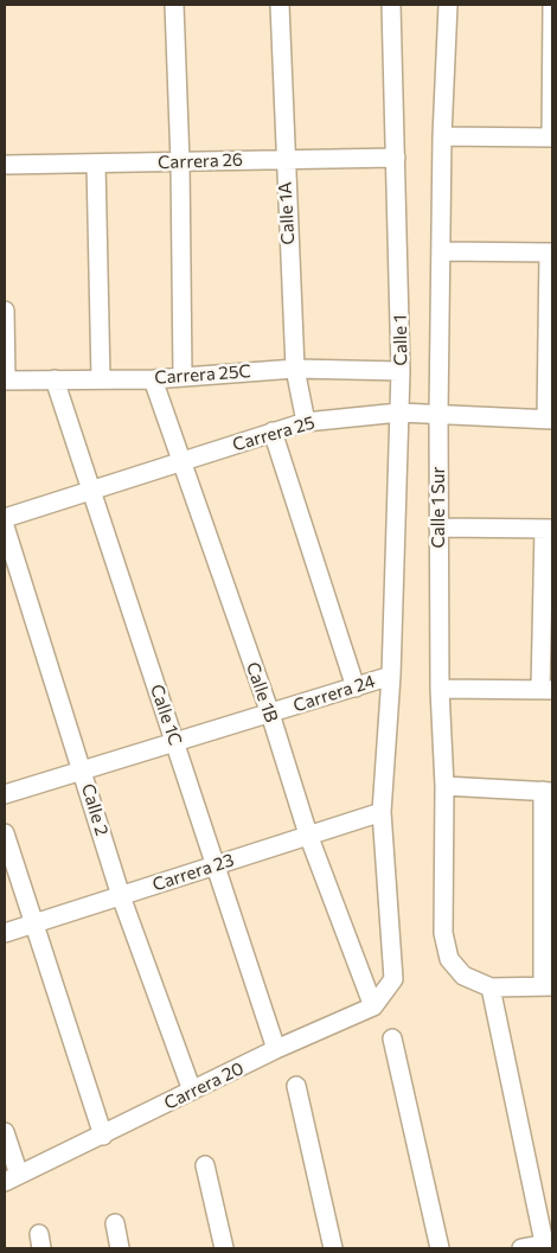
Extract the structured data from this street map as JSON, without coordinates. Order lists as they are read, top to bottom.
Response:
{
  "streets": {
    "street": [
      "Carrera 26",
      "Calle 1A",
      "Calle 1",
      "Carrera 25C",
      "Carrera 25",
      "Calle 1 Sur",
      "Calle 1B",
      "Carrera 24",
      "Calle 1C",
      "Calle 2",
      "Carrera 23",
      "Carrera 20"
    ]
  },
  "crossings": [
    ["Carrera 26", "Calle 1A"],
    ["Carrera 26", "Calle 1"],
    ["Calle 1A", "Carrera 25C"],
    ["Calle 1A", "Carrera 25"],
    ["Calle 1", "Carrera 25C"],
    ["Calle 1", "Carrera 25"],
    ["Calle 1", "Carrera 24"],
    ["Carrera 25C", "Calle 1B"],
    ["Carrera 25C", "Calle 1C"],
    ["Carrera 25", "Calle 1 Sur"],
    ["Carrera 25", "Calle 1B"],
    ["Carrera 25", "Calle 1C"],
    ["Calle 1B", "Carrera 24"],
    ["Calle 1B", "Carrera 23"],
    ["Calle 1B", "Carrera 20"],
    ["Carrera 24", "Calle 1C"],
    ["Carrera 24", "Calle 2"],
    ["Calle 1C", "Carrera 23"],
    ["Calle 1C", "Carrera 20"],
    ["Calle 2", "Carrera 23"],
    ["Calle 2", "Carrera 20"],
    ["Carrera 23", "Carrera 20"]
  ]
}
